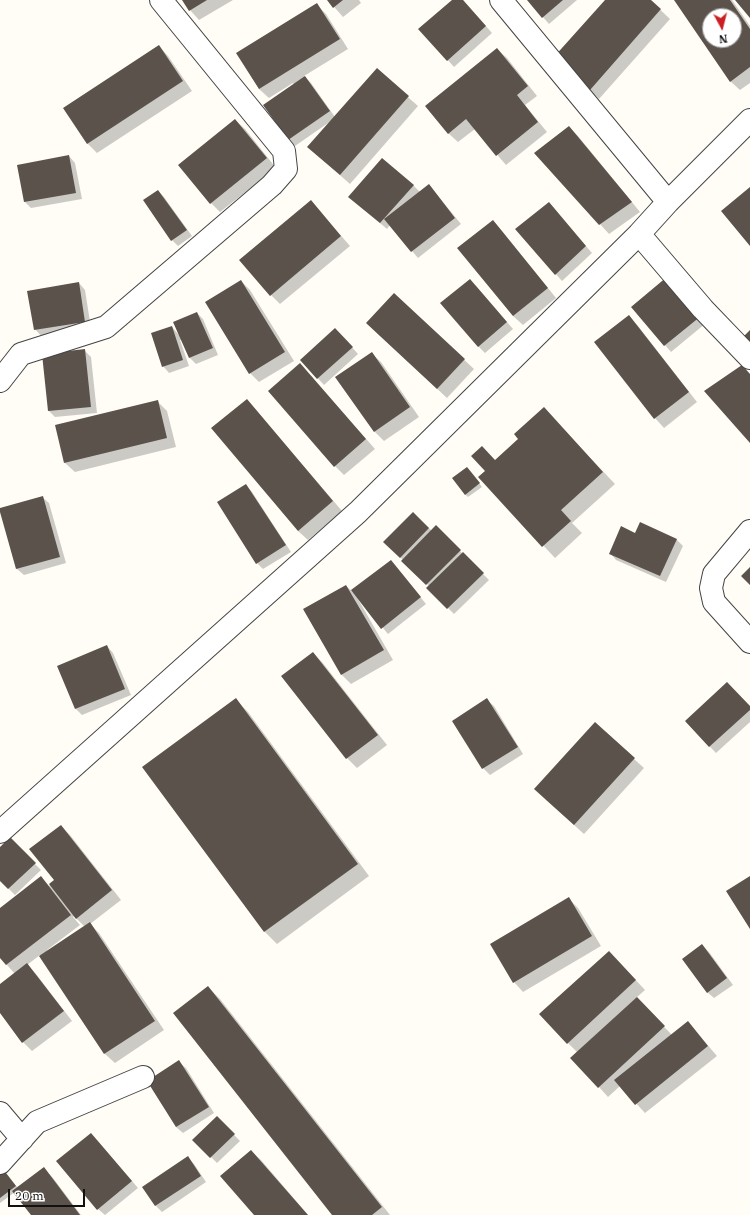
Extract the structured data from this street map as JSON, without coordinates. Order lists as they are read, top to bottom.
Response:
{
  "scale_bar": "20 m",
  "north": "bottom"
}
